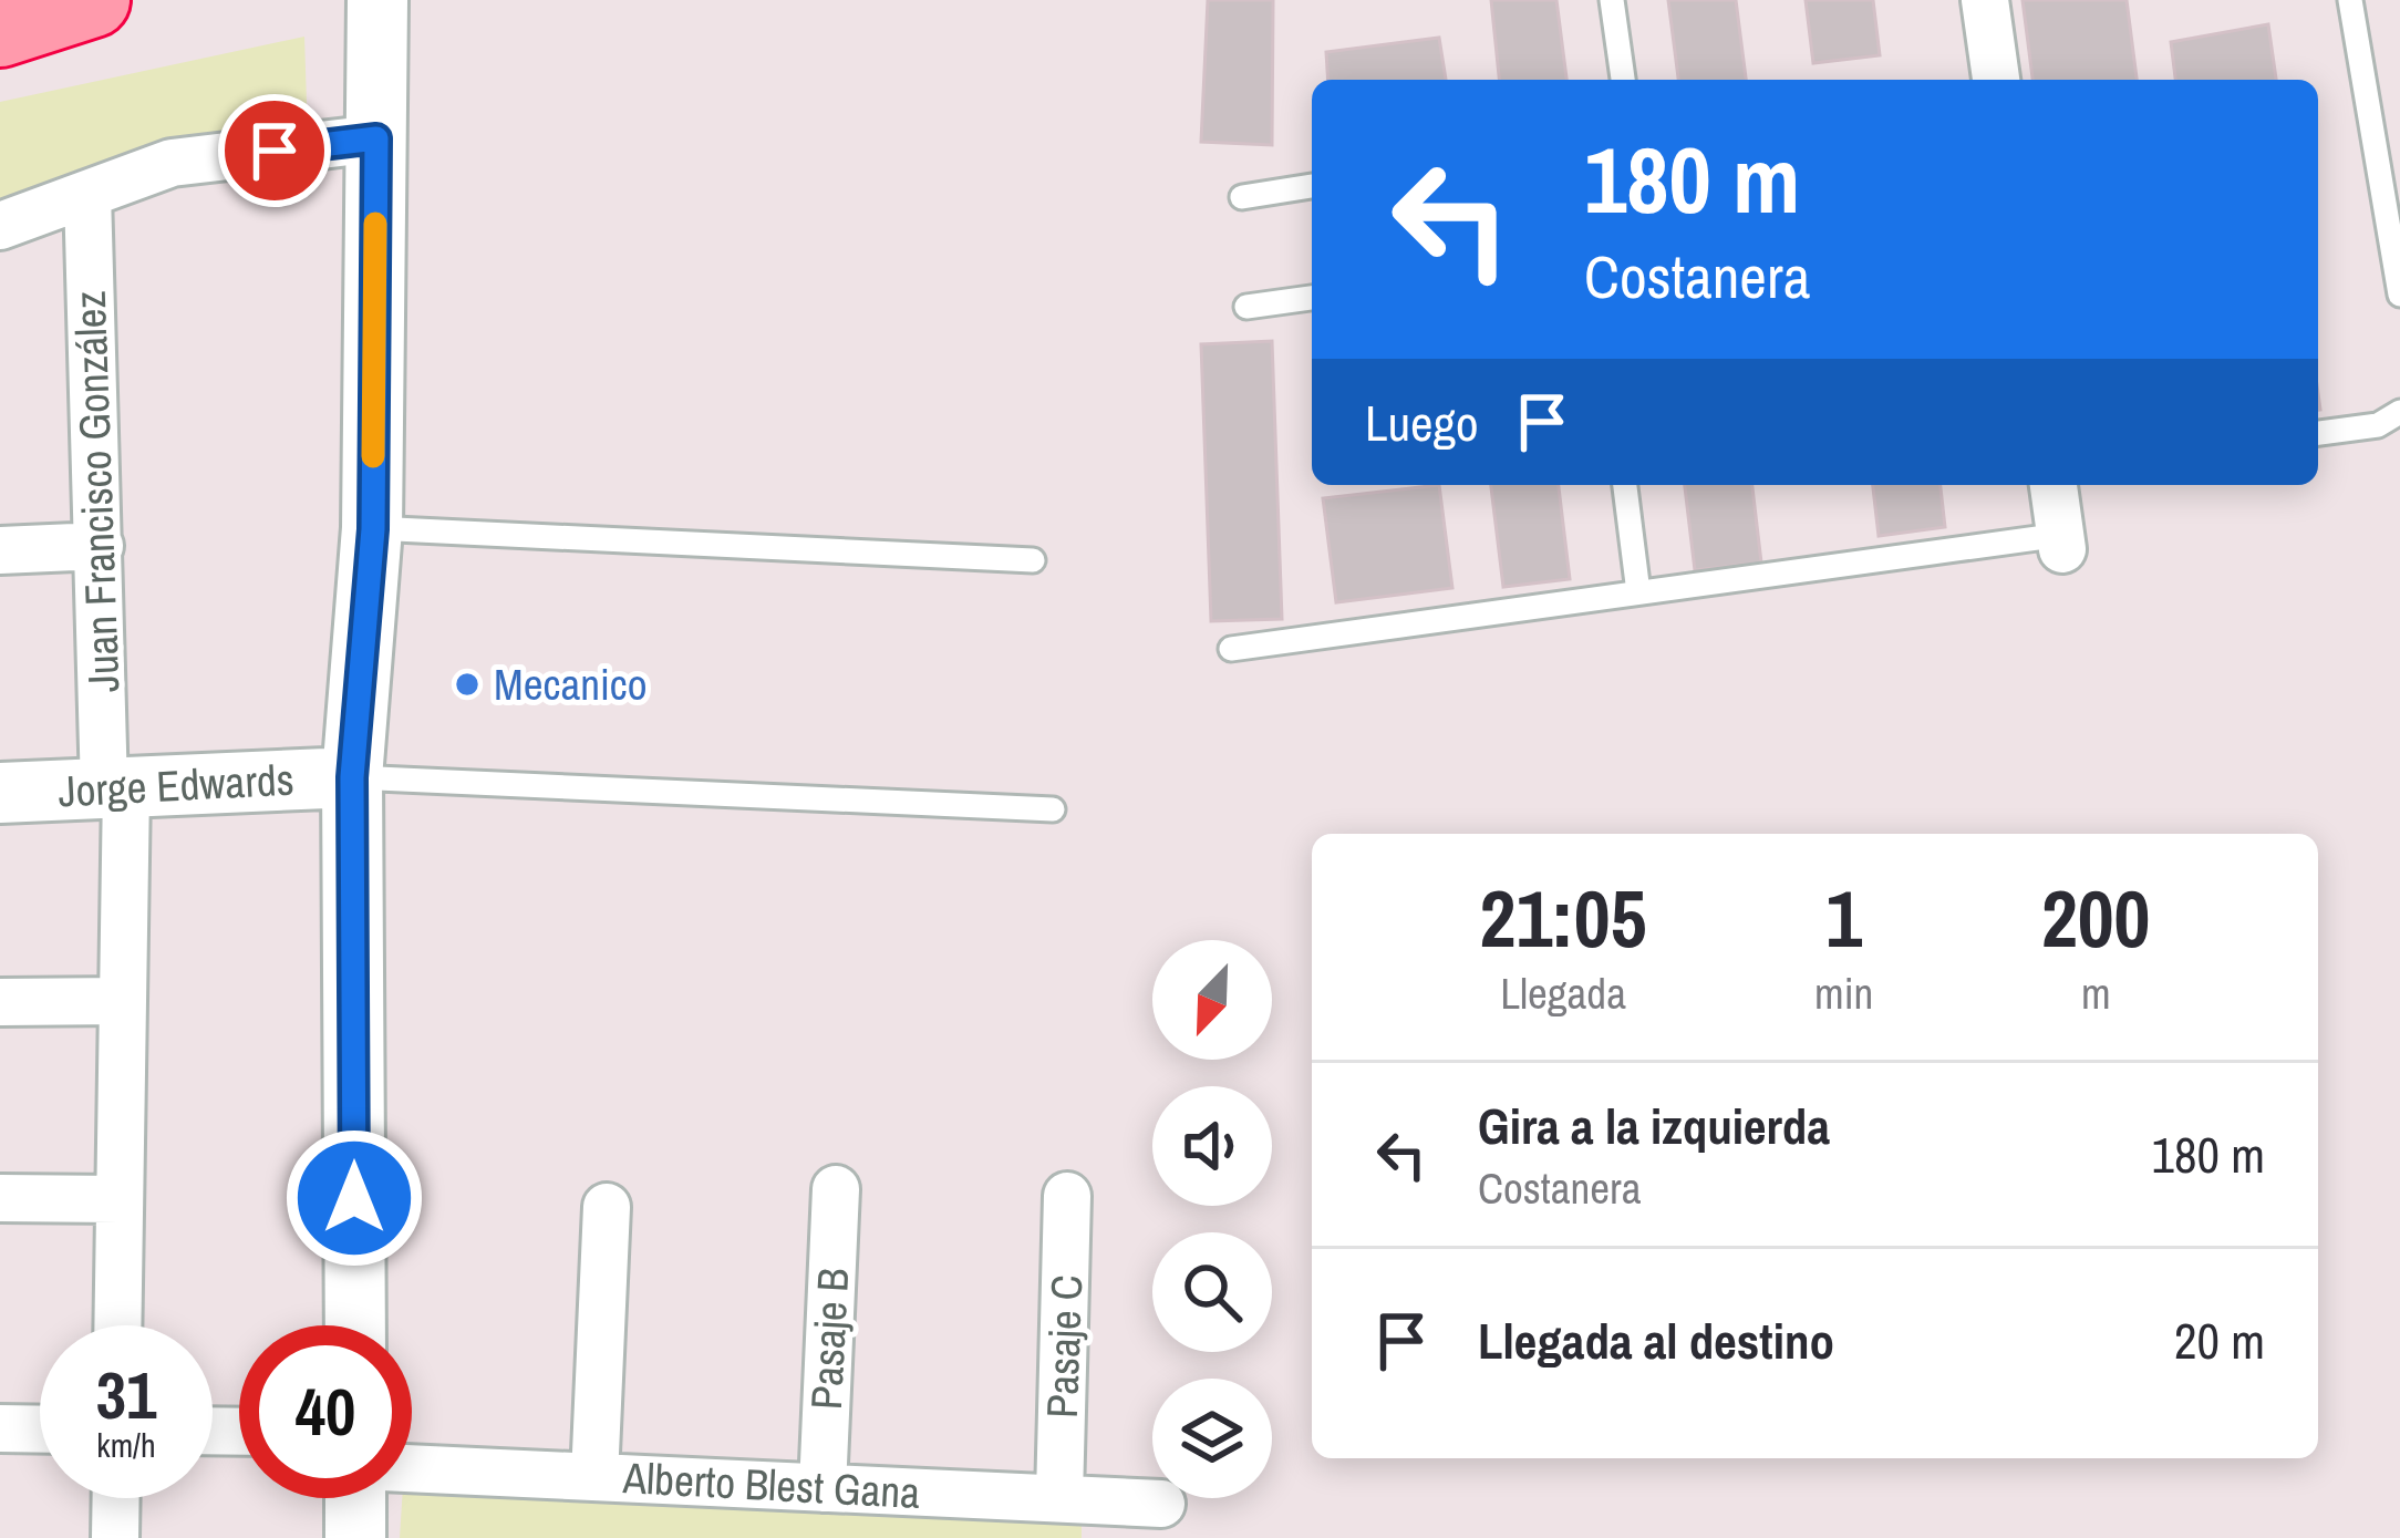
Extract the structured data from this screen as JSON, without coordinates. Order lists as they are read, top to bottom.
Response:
{
  "streets": {
    "street": [
      "Juan Francisco González",
      "Jorge Edwards",
      "Pasaje B",
      "Pasaje C",
      "Alberto Blest Gana"
    ]
  },
  "crossings": [
    ["Juan Francisco González", "Jorge Edwards"],
    ["Pasaje B", "Alberto Blest Gana"],
    ["Pasaje C", "Alberto Blest Gana"]
  ],
  "places": ["Mecanico"],
  "north": "bottom left",
  "page": {
    "turn": ["180 m", "Costanera"],
    "then": "Luego",
    "eta": [
      "21:05",
      "Llegada",
      "1",
      "min",
      "200",
      "m"
    ],
    "list": [
      {
        "name": "Gira a la izquierda",
        "note": "Costanera",
        "value": "180 m"
      },
      {
        "name": "Llegada al destino",
        "value": "20 m"
      }
    ],
    "speed": "31 km/h",
    "limit": "40"
  }
}
